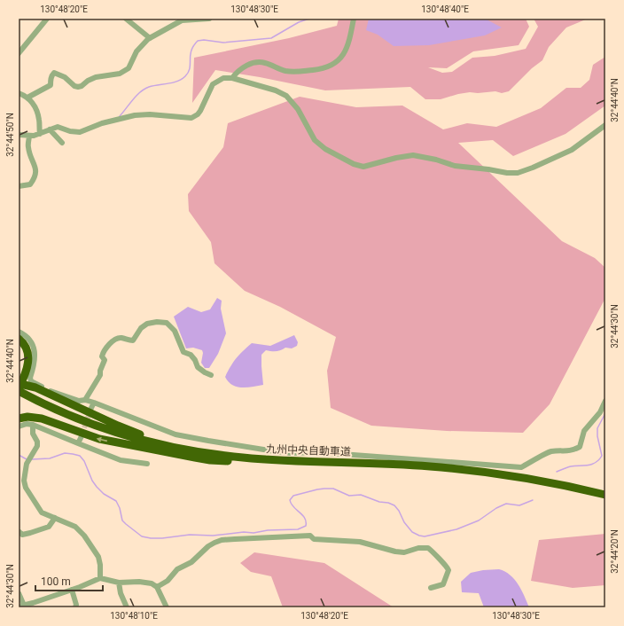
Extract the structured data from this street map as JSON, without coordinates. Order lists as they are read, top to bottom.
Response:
{
  "streets": {
    "highway": ["九州中央自動車道"]
  },
  "scale_bar": "100 m",
  "coordinates": [
    "130°48'20\"E",
    "130°48'30\"E",
    "130°48'40\"E",
    "32°44'40\"N",
    "32°44'50\"N",
    "32°44'30\"N",
    "32°44'20\"N",
    "130°48'10\"E"
  ]
}
